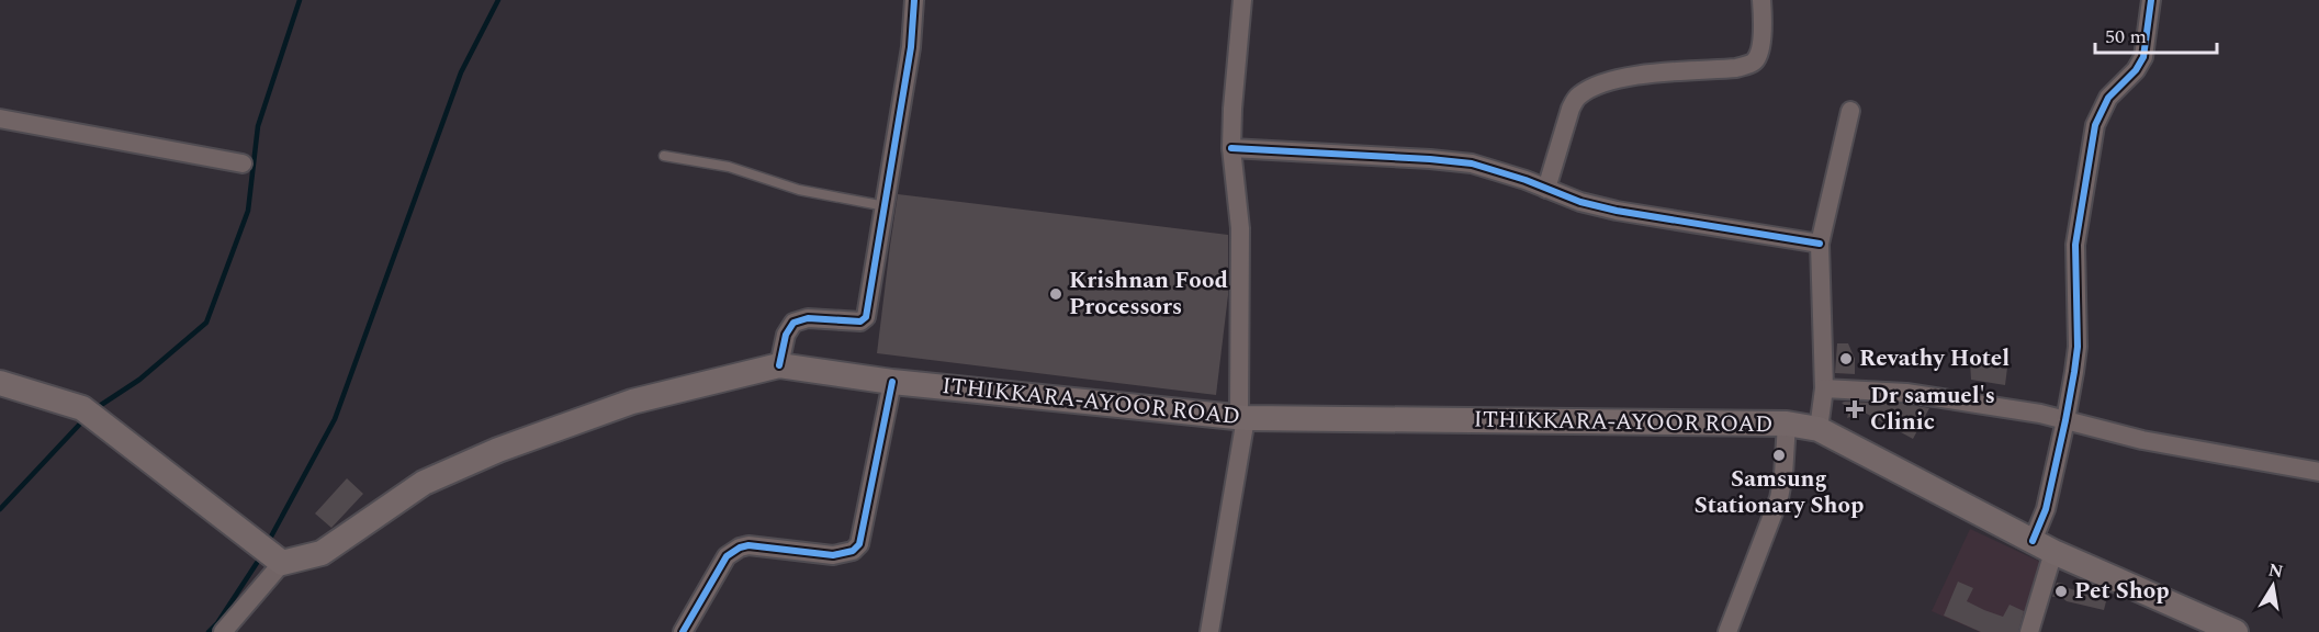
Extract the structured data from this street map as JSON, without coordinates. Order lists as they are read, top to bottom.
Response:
{
  "streets": {
    "main road": ["ITHIKKARA-AYOOR ROAD"]
  },
  "places": {
    "other": [
      "Krishnan Food Processors",
      "Revathy Hotel",
      "Samsung Stationary Shop",
      "Pet Shop"
    ],
    "health": ["Dr samuel's Clinic"]
  },
  "scale_bar": "50 m",
  "north": "top"
}
